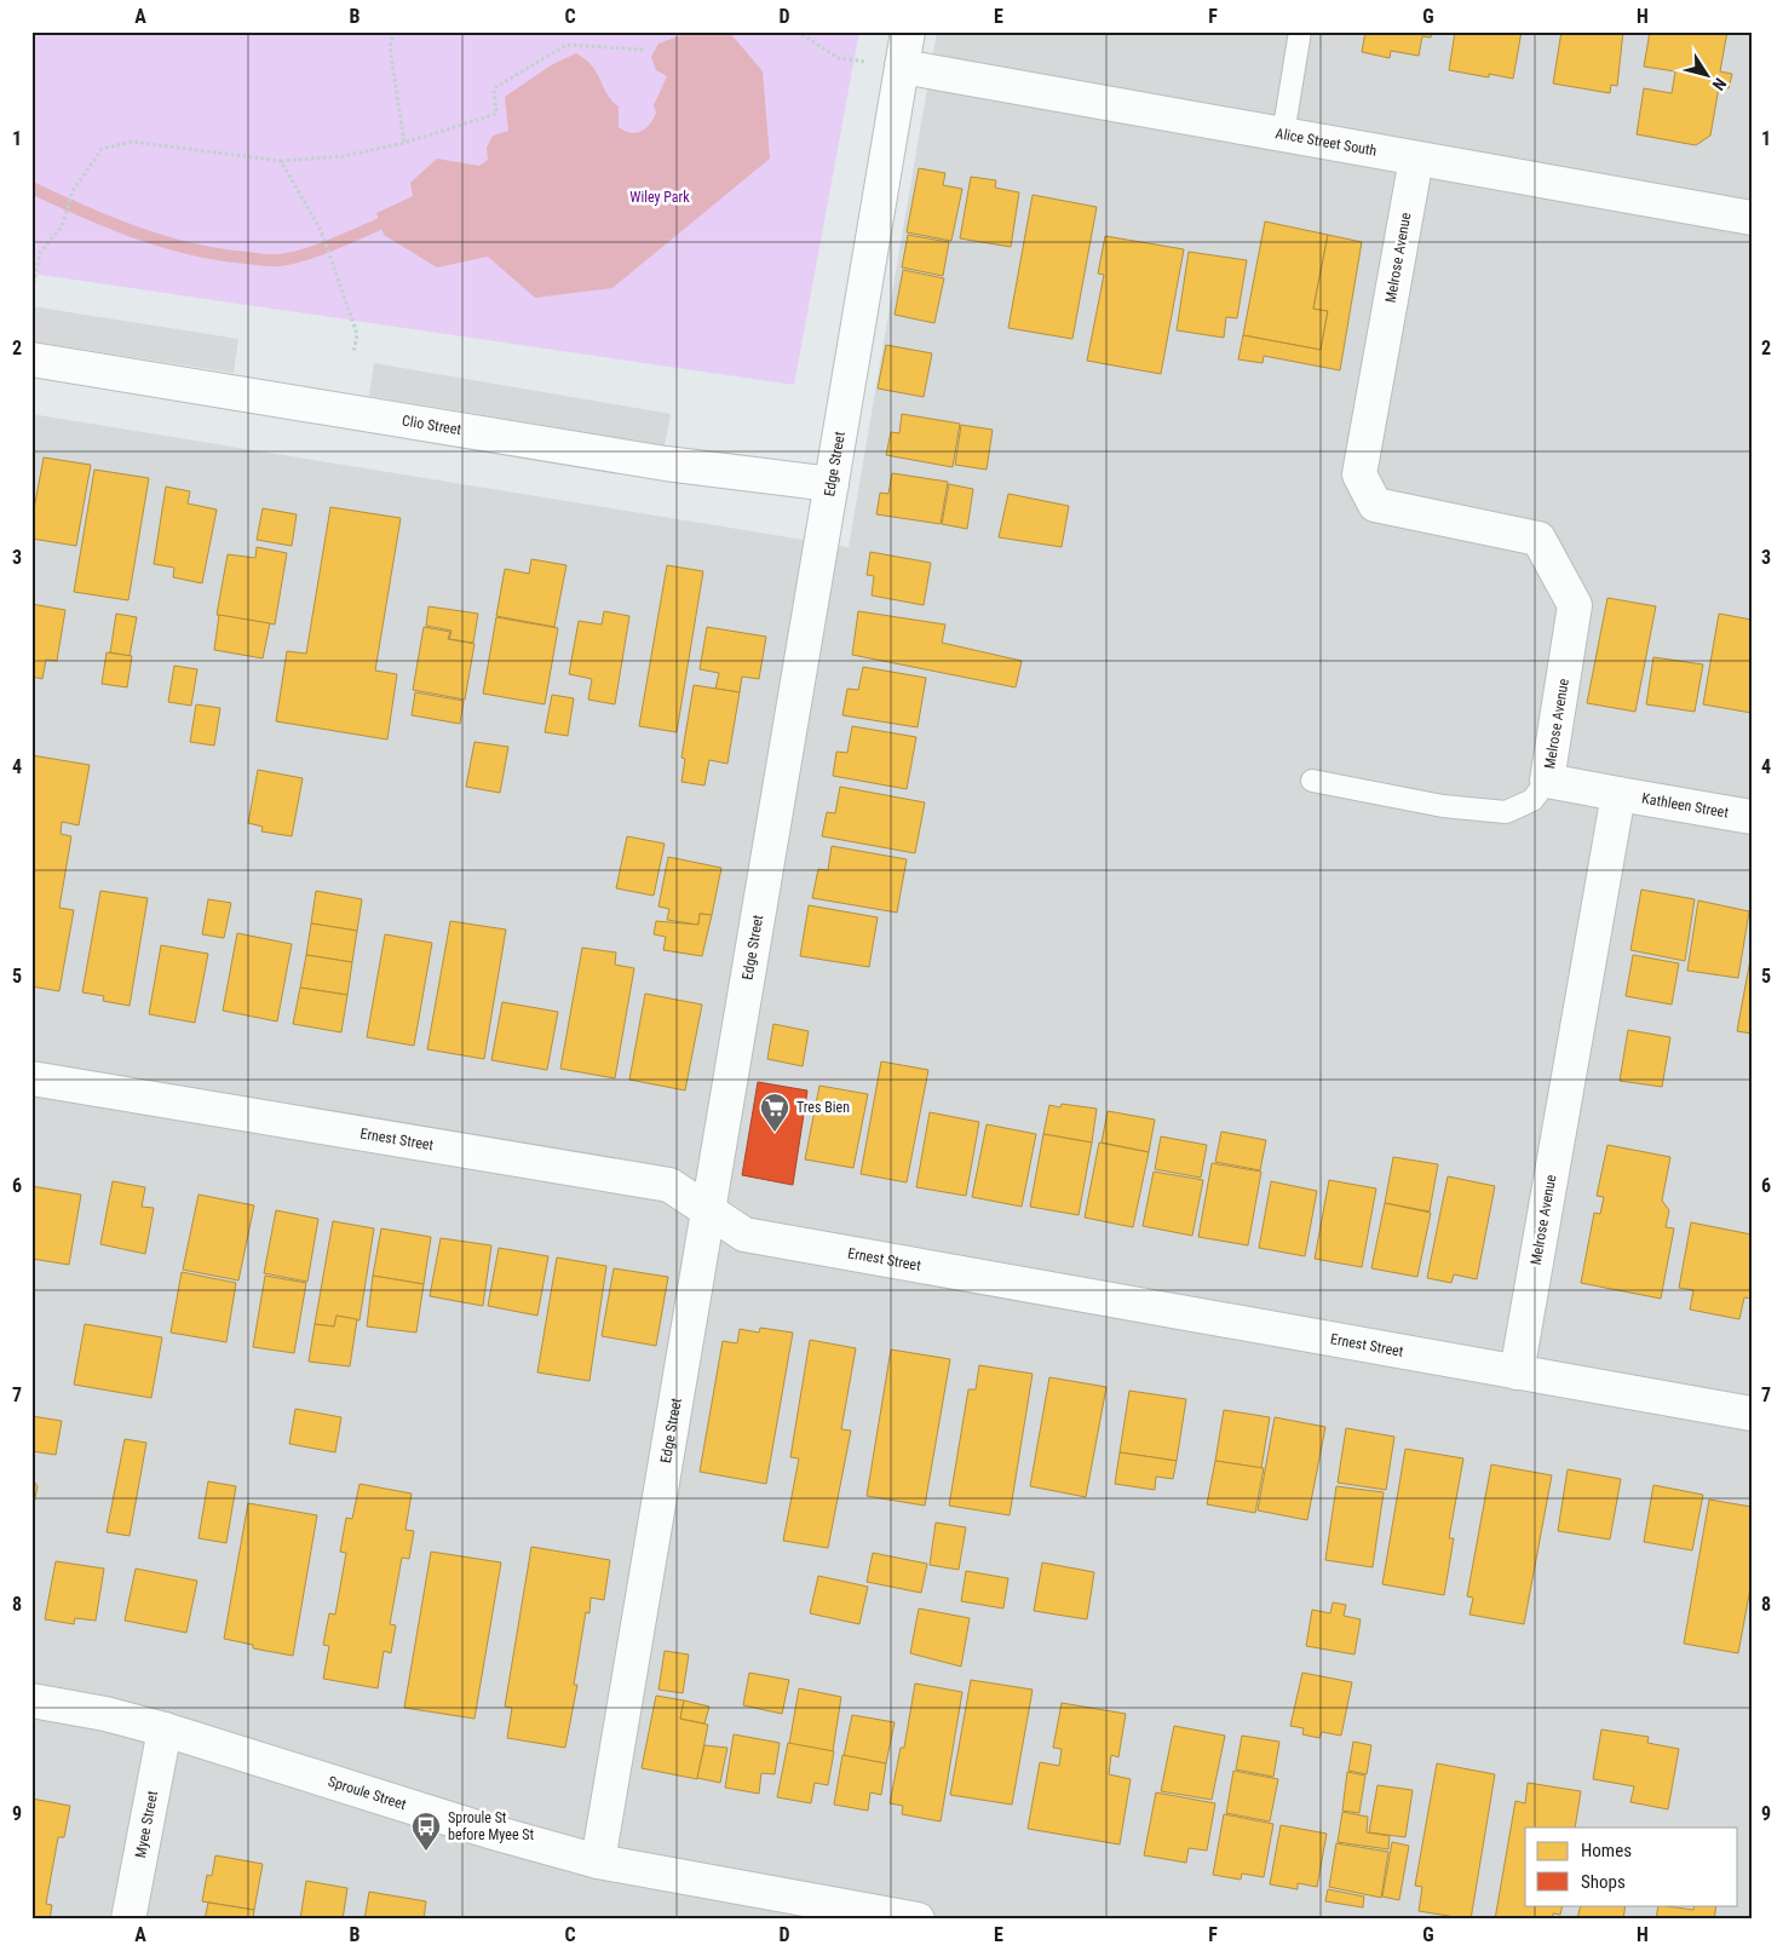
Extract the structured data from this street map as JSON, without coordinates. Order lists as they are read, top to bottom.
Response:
{
  "streets": {
    "street": [
      "Alice Street South",
      "Melrose Avenue",
      "Clio Street",
      "Edge Street",
      "Kathleen Street",
      "Ernest Street",
      "Sproule Street",
      "Myee Street"
    ]
  },
  "crossings": [
    ["Alice Street South", "Melrose Avenue"],
    ["Alice Street South", "Edge Street"],
    ["Melrose Avenue", "Kathleen Street"],
    ["Melrose Avenue", "Ernest Street"],
    ["Clio Street", "Edge Street"],
    ["Edge Street", "Ernest Street"],
    ["Edge Street", "Sproule Street"],
    ["Sproule Street", "Myee Street"]
  ],
  "parks": ["Wiley Park"],
  "places": {
    "supermarket": ["Tres Bien"],
    "bus stop": ["Sproule St before Myee St"]
  },
  "legend": ["Homes", "Shops"],
  "north": "bottom right",
  "grid": {
    "columns": [
      "A",
      "B",
      "C",
      "D",
      "E",
      "F",
      "G",
      "H"
    ],
    "rows": [
      "1",
      "2",
      "3",
      "4",
      "5",
      "6",
      "7",
      "8",
      "9"
    ]
  }
}
